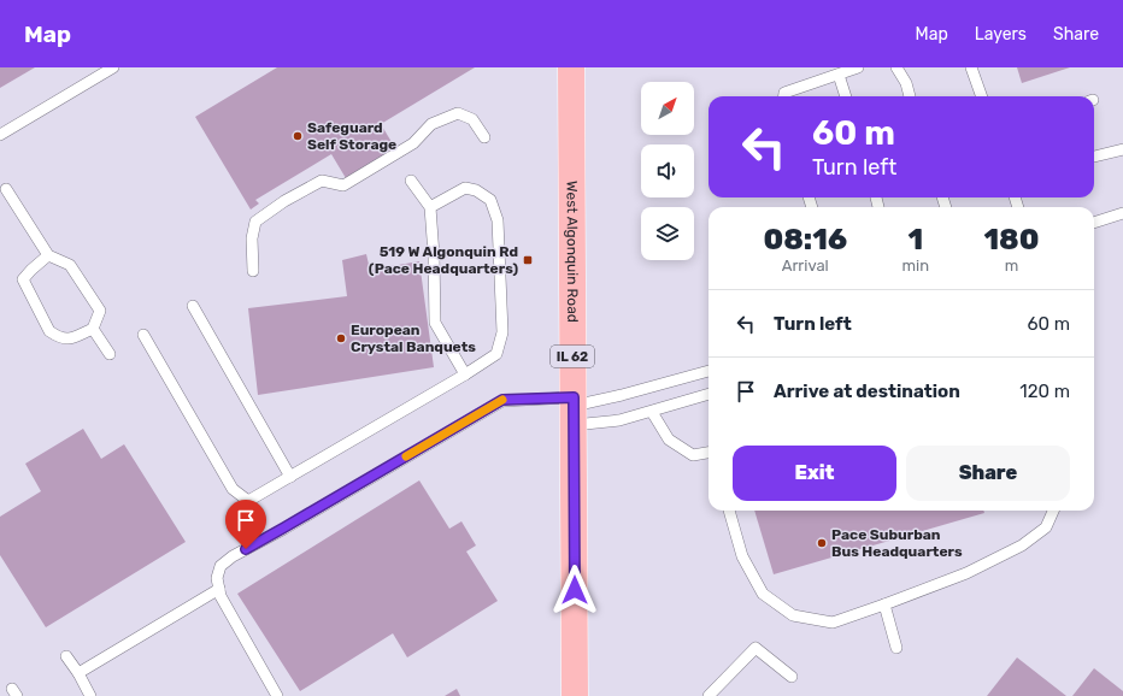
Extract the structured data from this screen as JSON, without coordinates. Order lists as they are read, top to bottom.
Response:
{
  "streets": {
    "main road": ["West Algonquin Road", "IL 62"]
  },
  "places": {
    "other": ["Safeguard Self Storage", "European Crystal Banquets", "Pace Suburban Bus Headquarters"],
    "transit": ["519 W Algonquin Rd (Pace Headquarters)"]
  },
  "north": "top right",
  "page": {
    "header": "Map",
    "nav": ["Map", "Layers", "Share"],
    "turn": ["60 m", "Turn left"],
    "eta": [
      "08:16",
      "Arrival",
      "1",
      "min",
      "180",
      "m"
    ],
    "list": [
      {
        "name": "Turn left",
        "value": "60 m"
      },
      {
        "name": "Arrive at destination",
        "value": "120 m"
      }
    ],
    "buttons": ["Exit", "Share"]
  }
}
